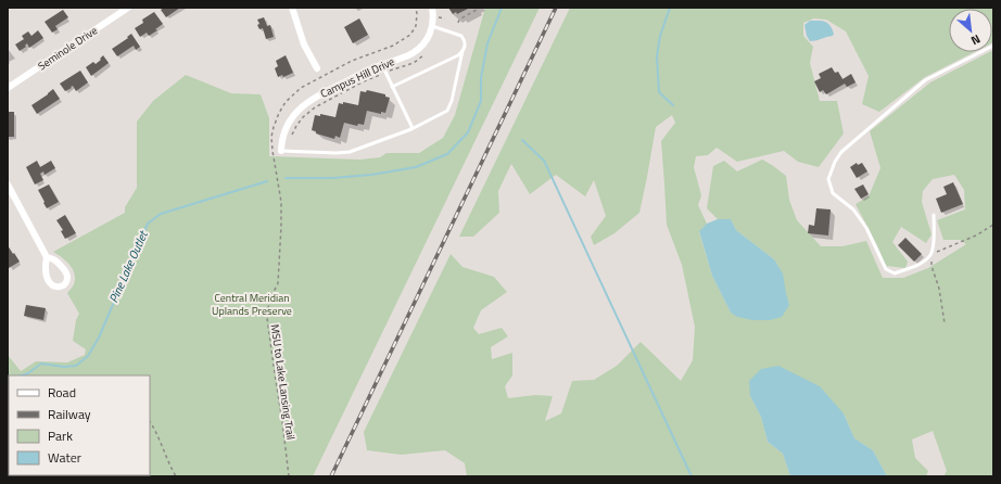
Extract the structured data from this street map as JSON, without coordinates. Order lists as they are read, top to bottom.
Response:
{
  "streets": {
    "street": ["Seminole Drive", "Campus Hill Drive"],
    "path": ["MSU to Lake Lansing Trail"]
  },
  "water": ["Pine Lake Outlet"],
  "parks": ["Central Meridian Uplands Preserve"],
  "legend": [
    "Road",
    "Railway",
    "Park",
    "Water"
  ],
  "north": "bottom right"
}
